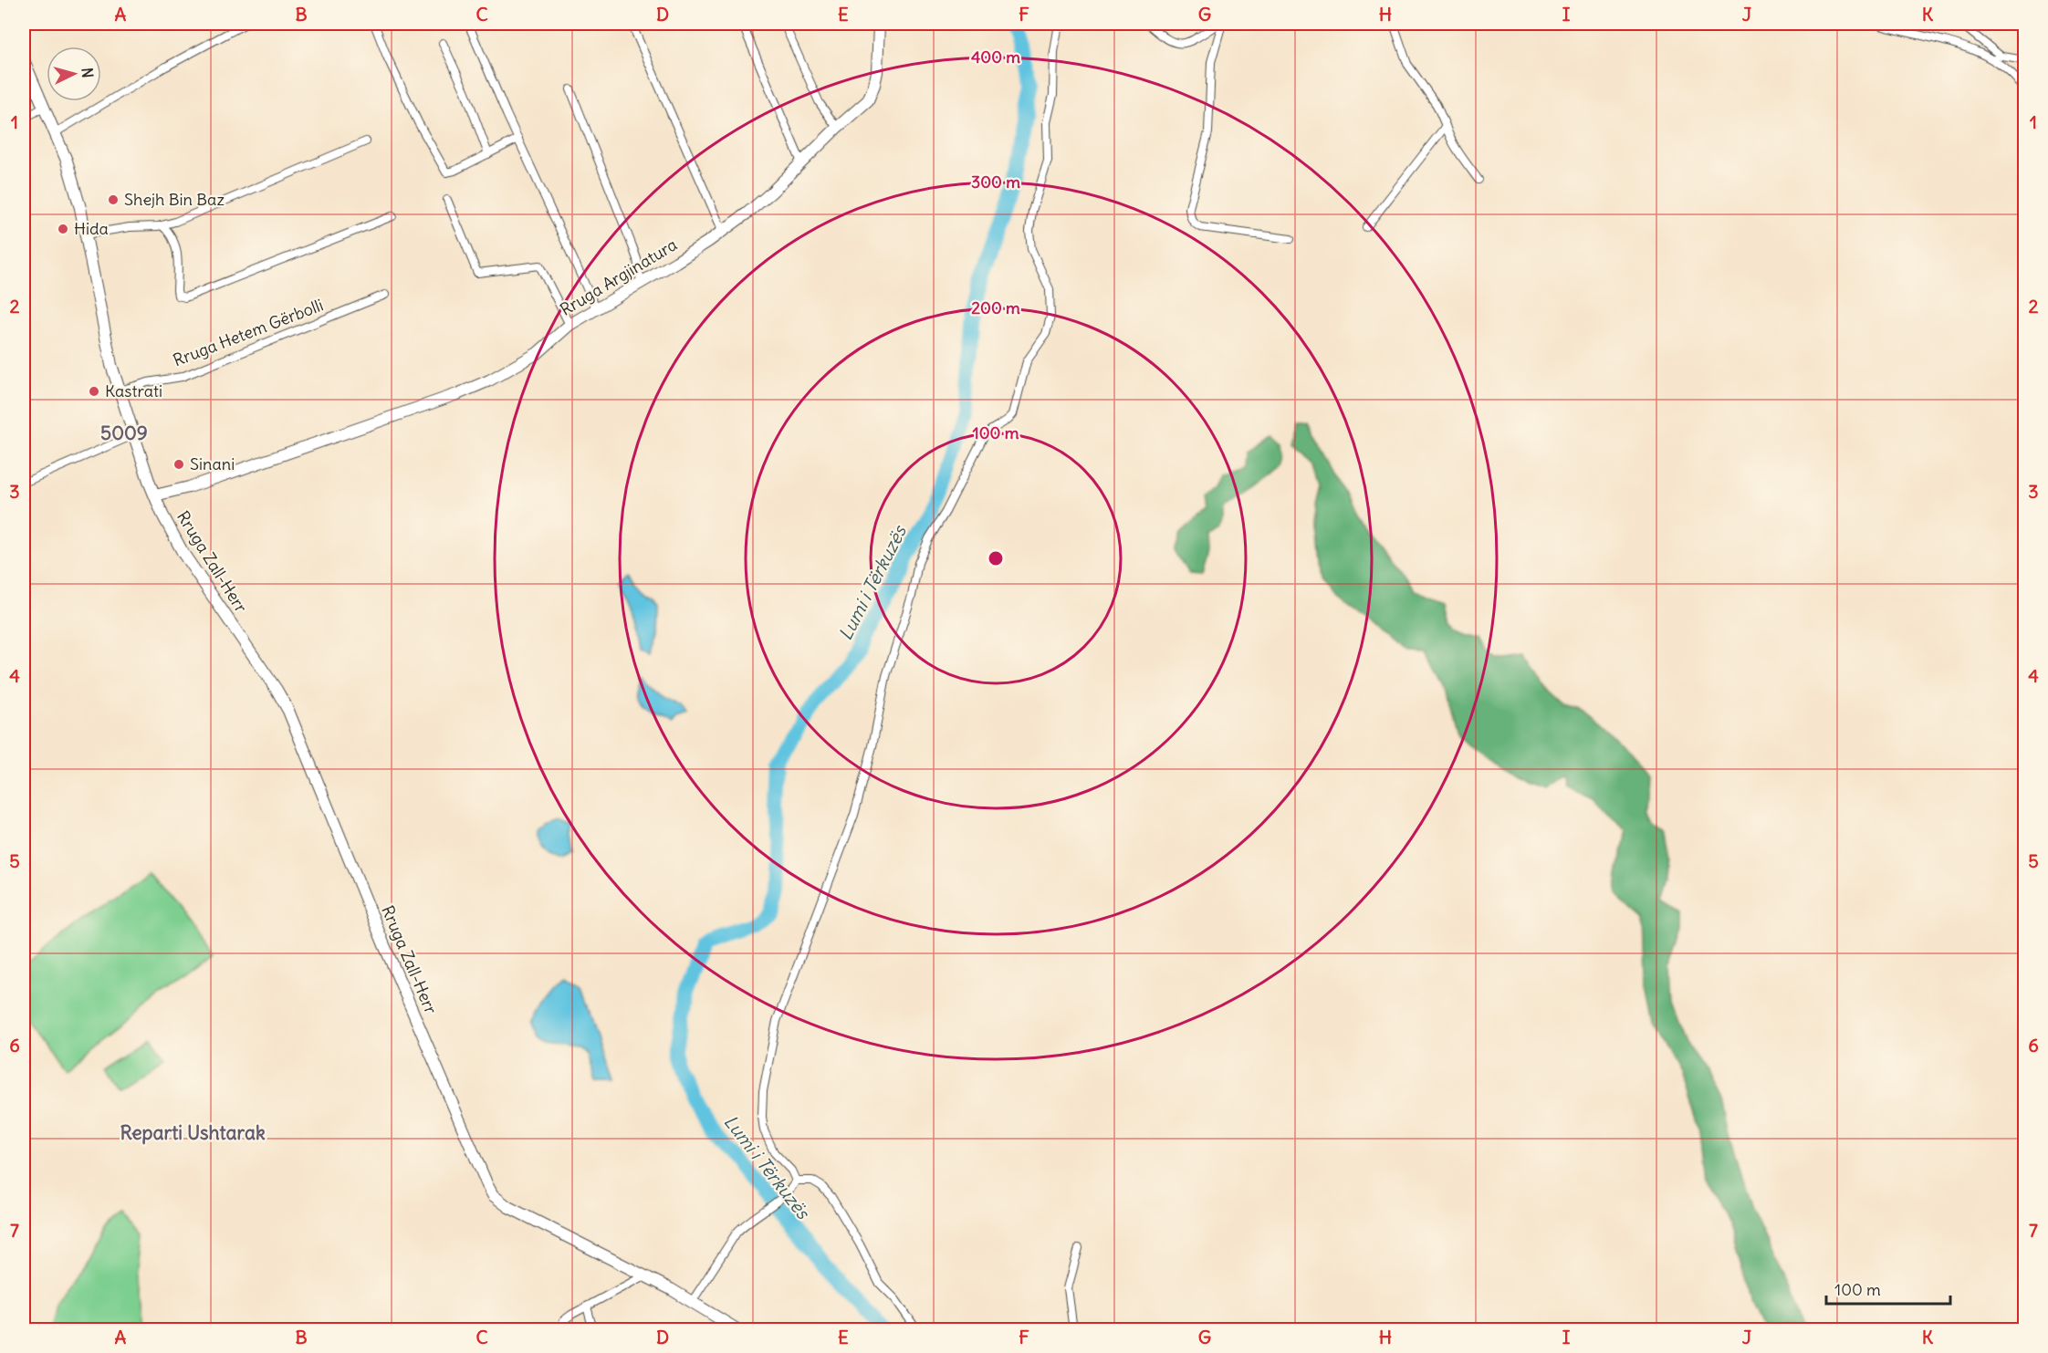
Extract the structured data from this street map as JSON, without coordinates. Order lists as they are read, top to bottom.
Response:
{
  "streets": {
    "main road": ["Rruga Argjinatura", "Rruga Zall-Herr"],
    "street": ["Rruga Hetem Gërbolli"]
  },
  "crossings": [
    ["Rruga Argjinatura", "Rruga Zall-Herr"],
    ["Rruga Hetem Gërbolli", "Rruga Zall-Herr"]
  ],
  "districts": ["5009", "Reparti Ushtarak"],
  "water": ["Lumi i Tërkuzës"],
  "places": [
    "Shejh Bin Baz",
    "Hida",
    "Kastrati",
    "Sinani"
  ],
  "scale_bar": "100 m",
  "north": "right",
  "grid": {
    "columns": [
      "A",
      "B",
      "C",
      "D",
      "E",
      "F",
      "G",
      "H",
      "I",
      "J",
      "K"
    ],
    "rows": [
      "1",
      "2",
      "3",
      "4",
      "5",
      "6",
      "7"
    ]
  },
  "rings": [
    "400 m",
    "300 m",
    "200 m",
    "100 m"
  ]
}
